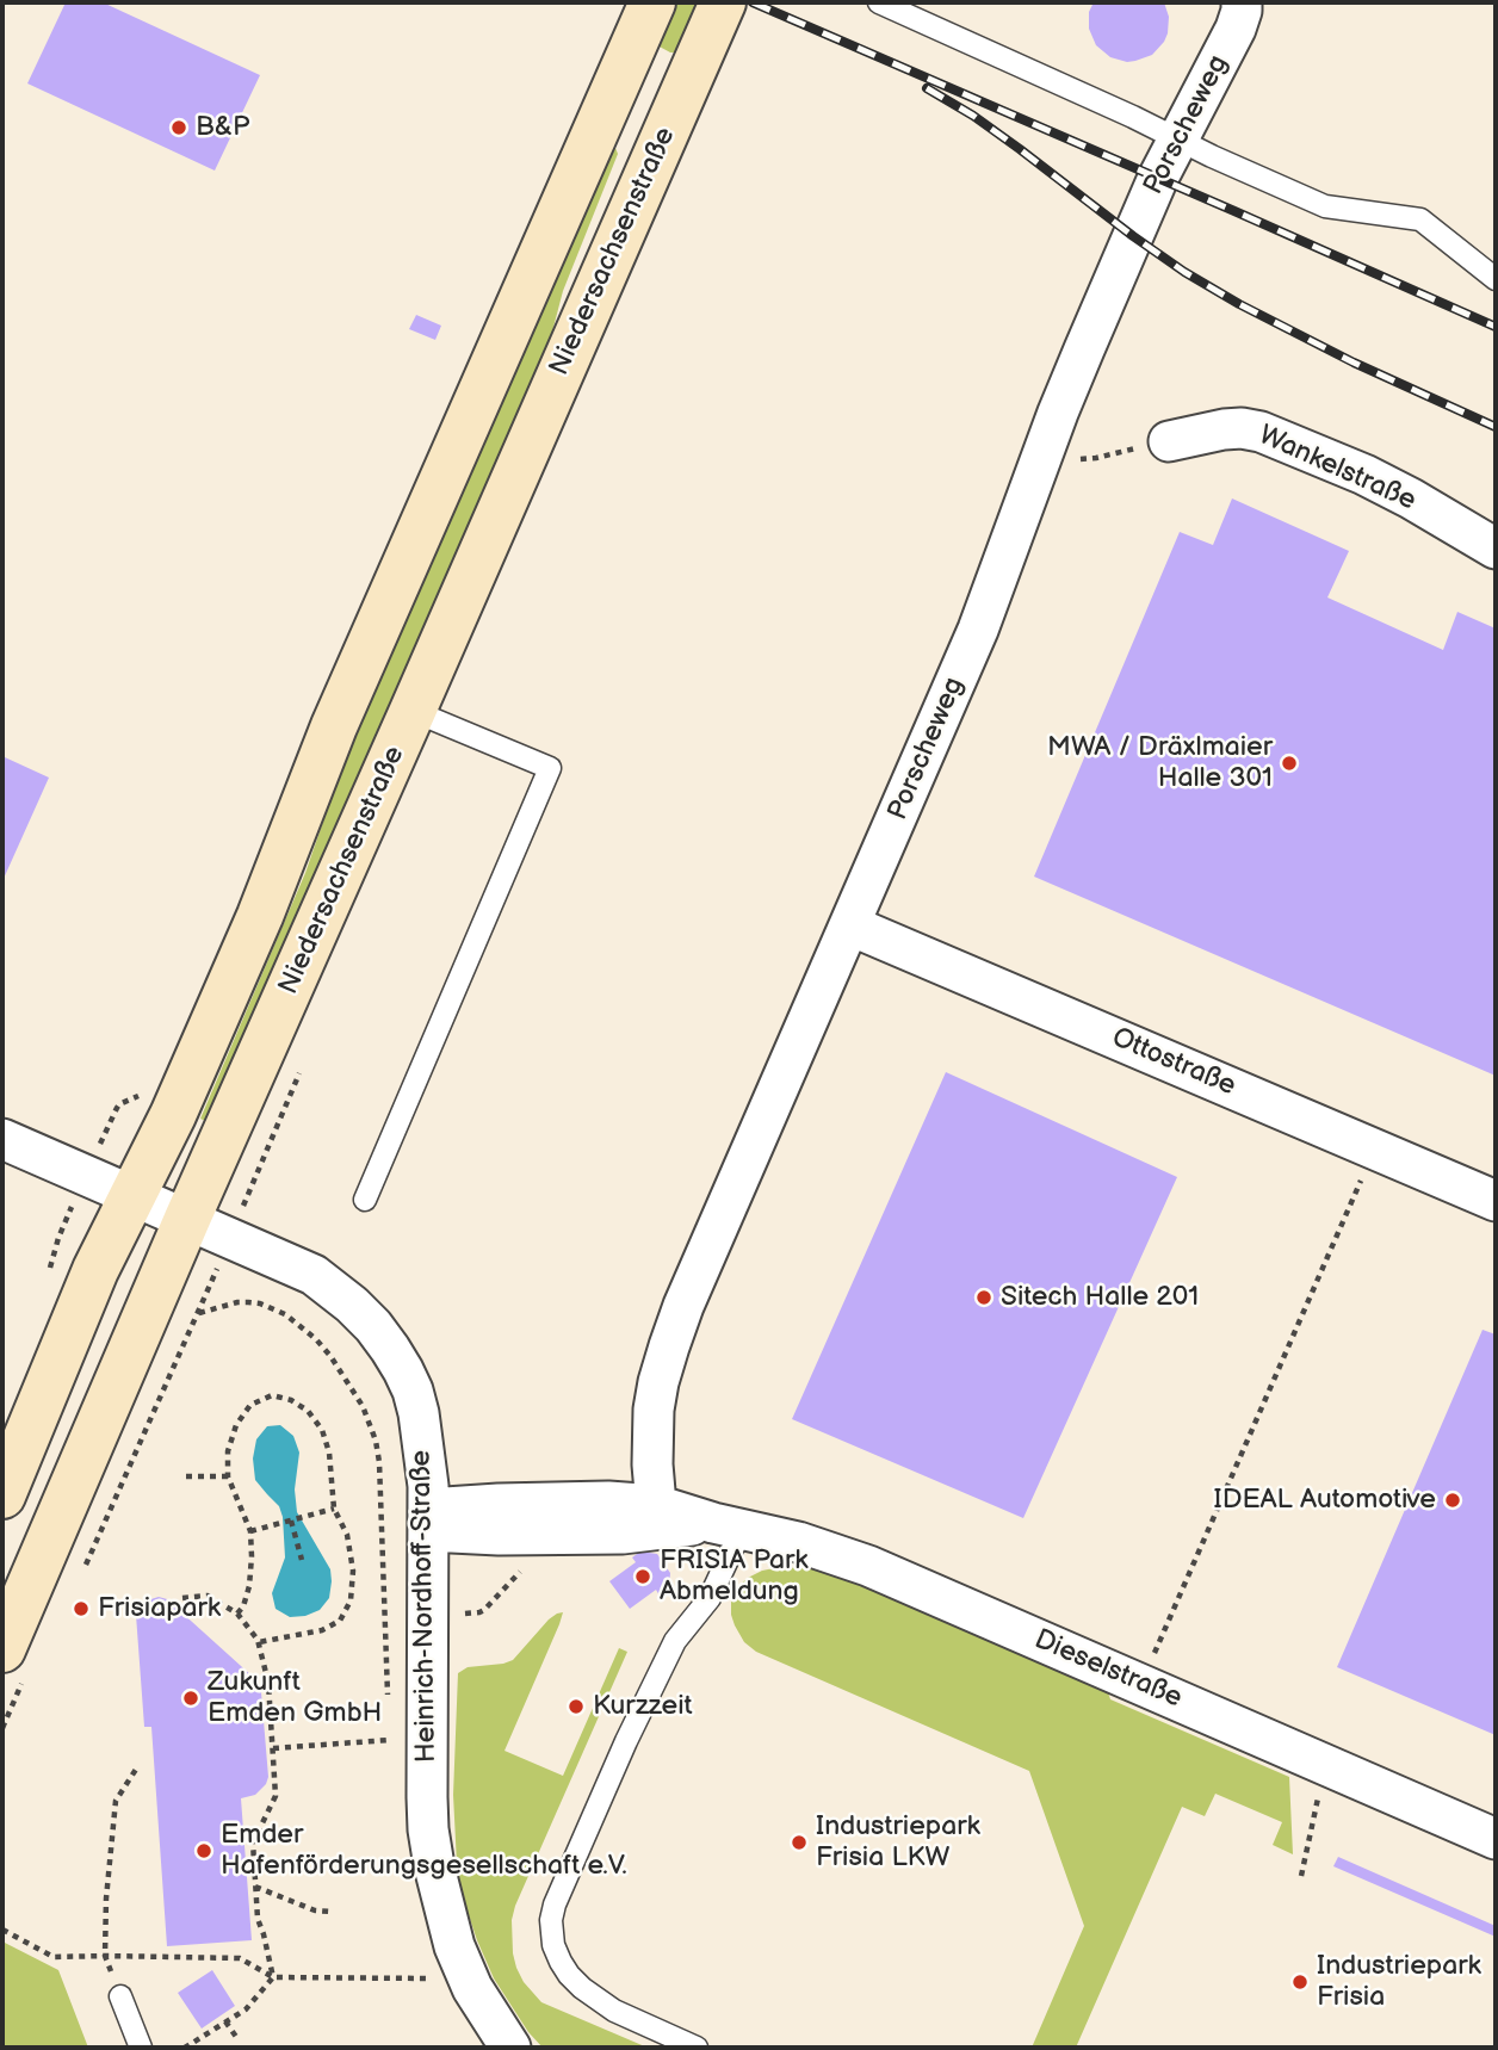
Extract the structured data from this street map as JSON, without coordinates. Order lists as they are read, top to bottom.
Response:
{
  "streets": {
    "main road": ["Niedersachsenstraße"],
    "street": [
      "Porscheweg",
      "Wankelstraße",
      "Ottostraße",
      "Heinrich-Nordhoff-Straße",
      "Dieselstraße"
    ]
  },
  "crossings": [
    ["Porscheweg", "Ottostraße"],
    ["Porscheweg", "Dieselstraße"],
    ["Niedersachsenstraße", "Heinrich-Nordhoff-Straße"],
    ["Heinrich-Nordhoff-Straße", "Dieselstraße"]
  ],
  "places": [
    "B&P",
    "MWA / Dräxlmaier Halle 301",
    "Sitech Halle 201",
    "IDEAL Automotive",
    "FRISIA Park Abmeldung",
    "Frisiapark",
    "Zukunft Emden GmbH",
    "Kurzzeit",
    "Industriepark Frisia LKW",
    "Emder Hafenförderungsgesellschaft e.V.",
    "Industriepark Frisia"
  ]
}
